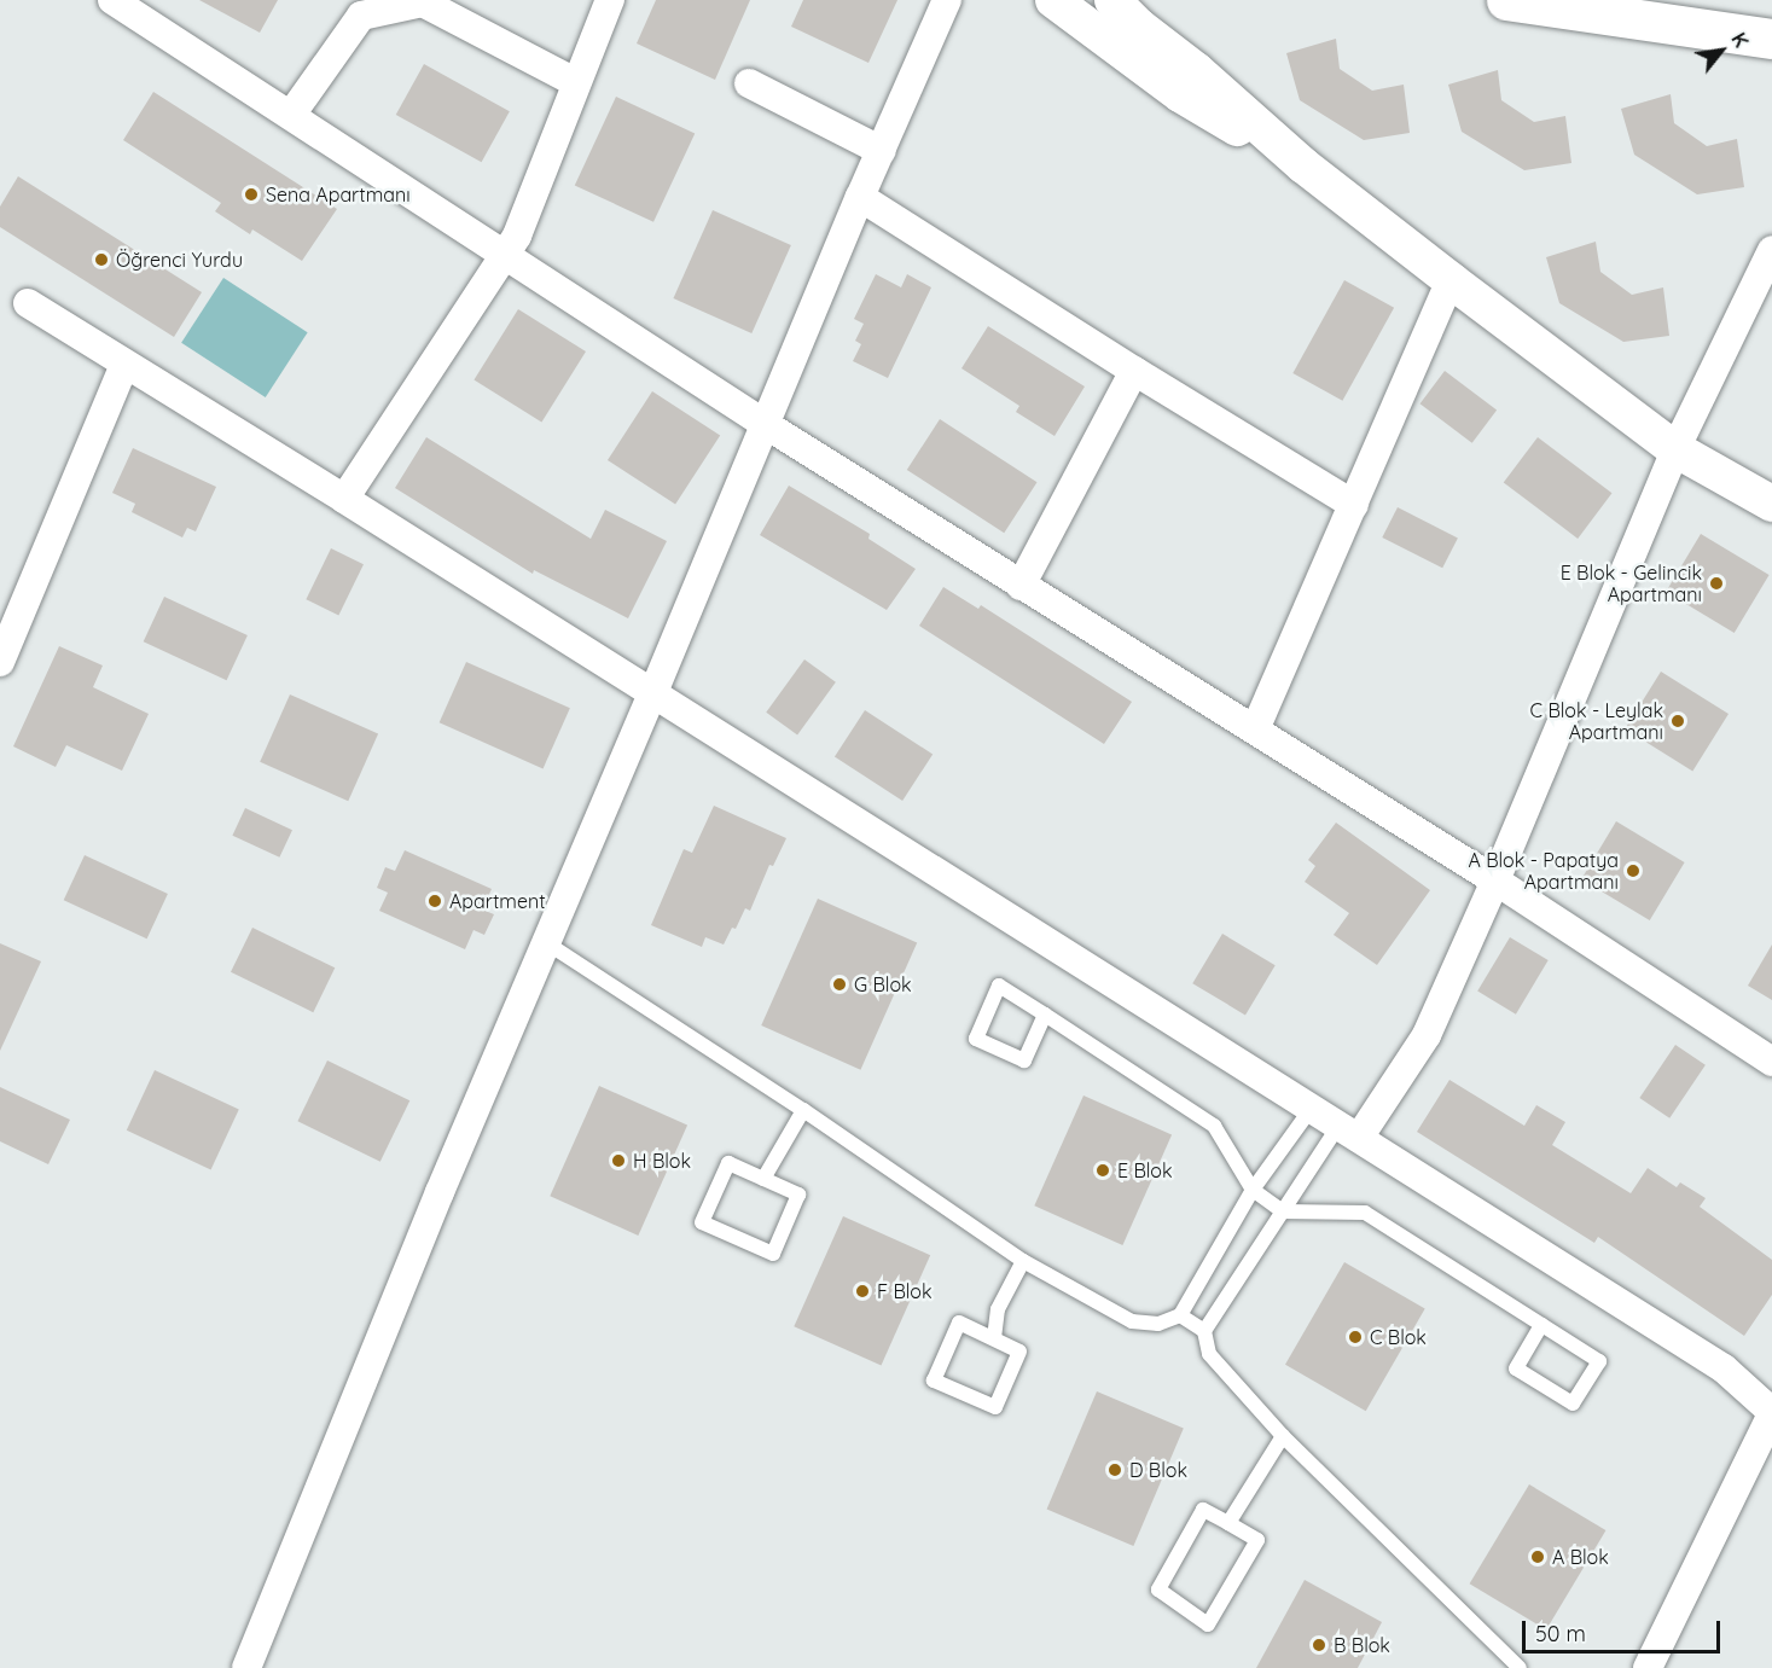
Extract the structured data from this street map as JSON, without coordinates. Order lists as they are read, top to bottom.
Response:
{
  "places": [
    "Sena Apartmanı",
    "Öğrenci Yurdu",
    "E Blok - Gelincik Apartmanı",
    "C Blok - Leylak Apartmanı",
    "A Blok - Papatya Apartmanı",
    "Apartment",
    "G Blok",
    "H Blok",
    "E Blok",
    "F Blok",
    "C Blok",
    "D Blok",
    "A Blok",
    "B Blok"
  ],
  "scale_bar": "50 m",
  "north": "top right"
}
